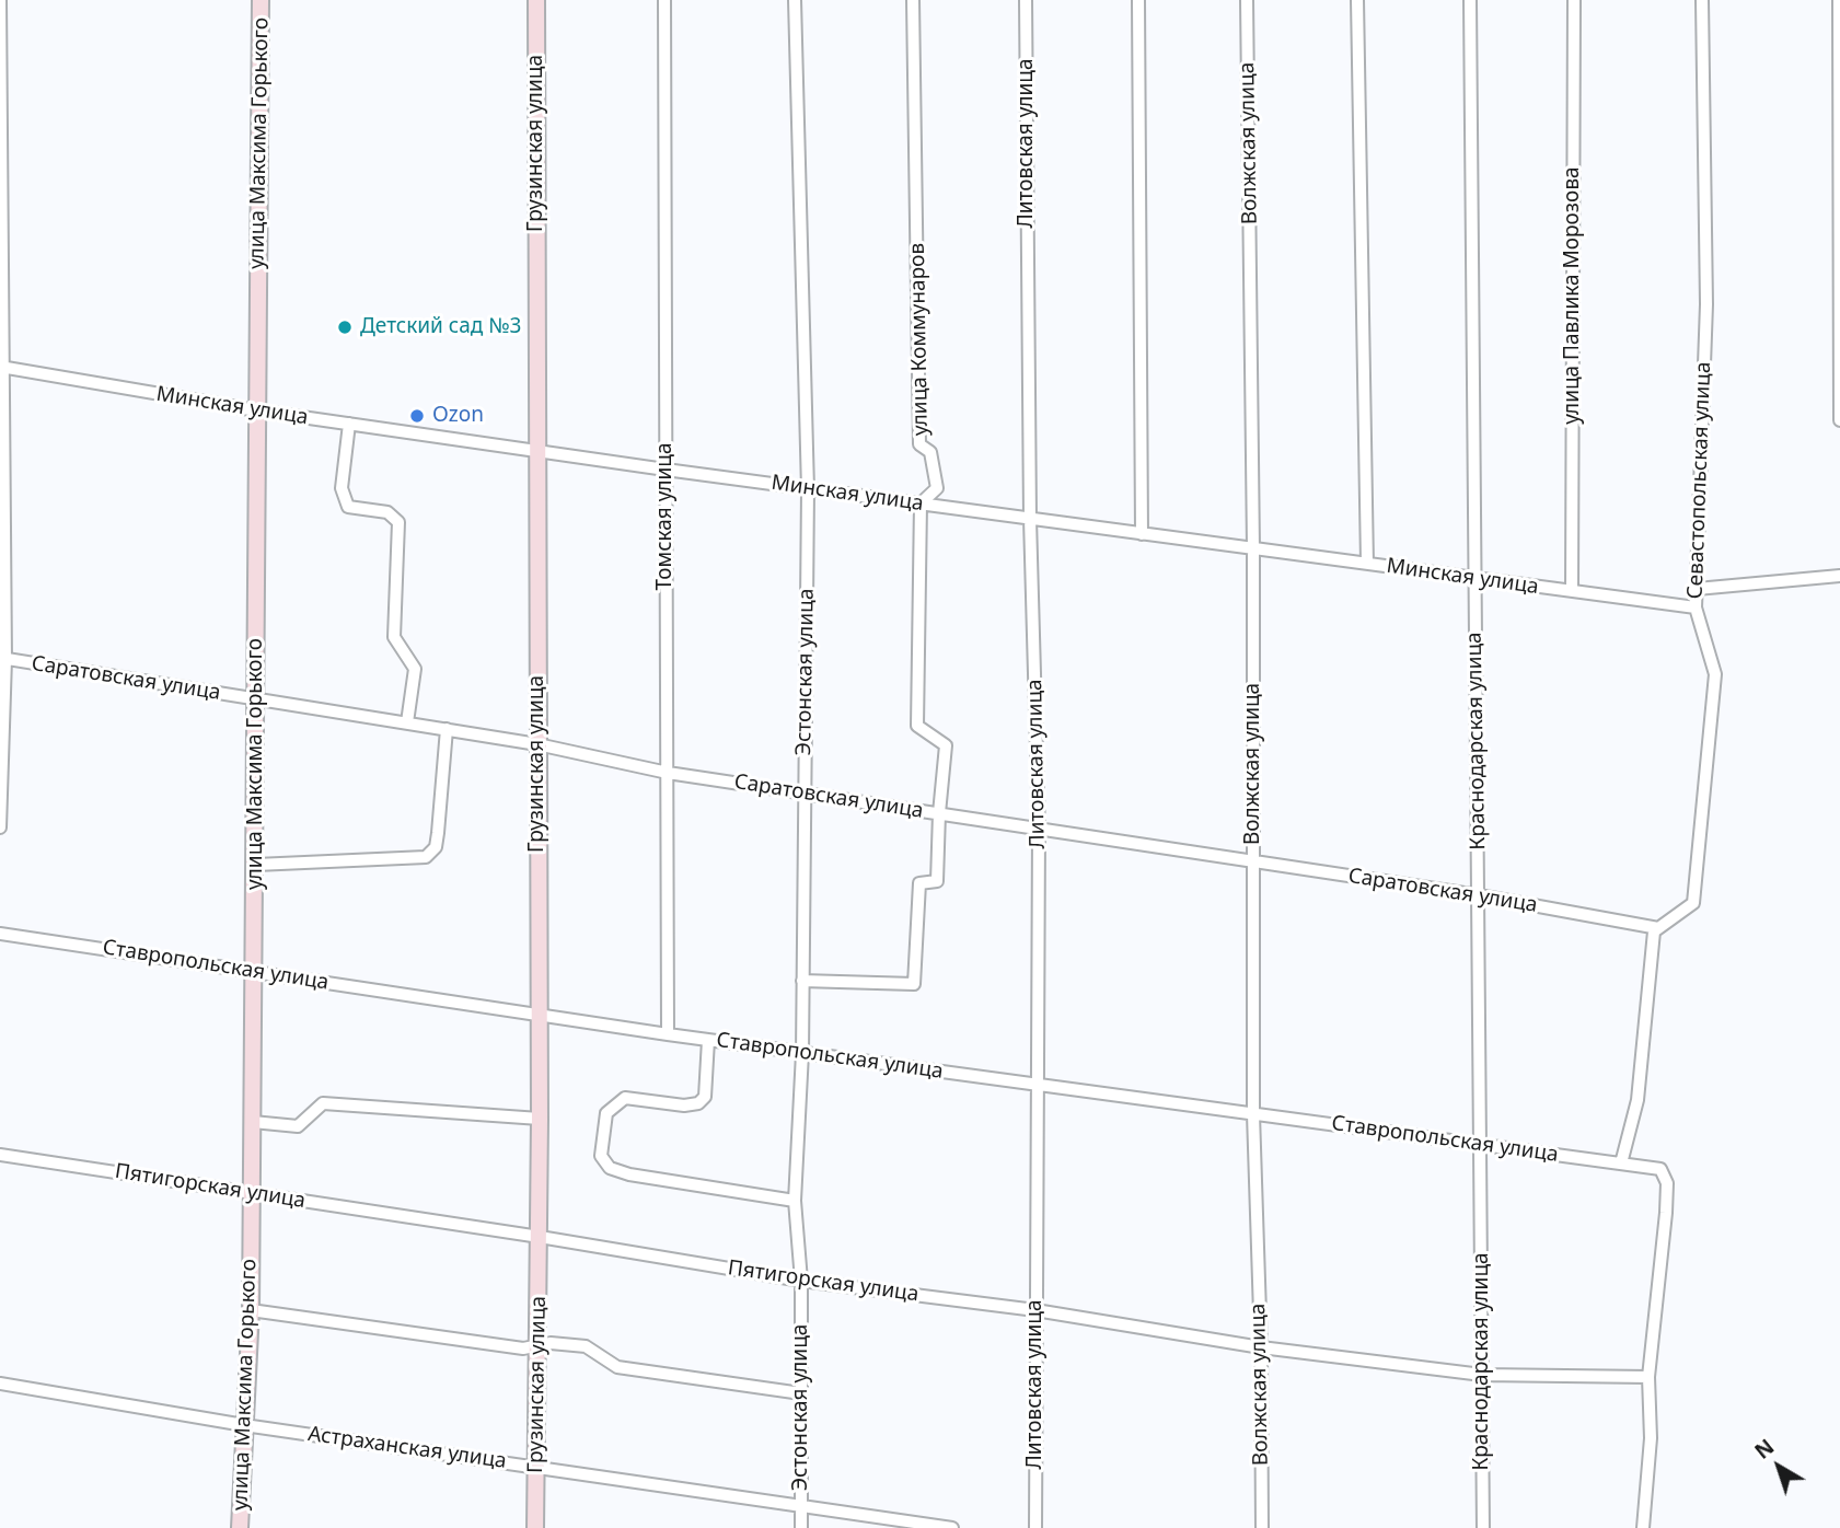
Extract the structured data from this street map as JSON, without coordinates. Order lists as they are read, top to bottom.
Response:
{
  "streets": {
    "main road": ["улица Максима Горького", "Грузинская улица"],
    "street": [
      "Литовская улица",
      "Волжская улица",
      "улица Павлика Морозова",
      "улица Коммунаров",
      "Минская улица",
      "Севастопольская улица",
      "Томская улица",
      "Эстонская улица",
      "Саратовская улица",
      "Краснодарская улица",
      "Ставропольская улица",
      "Пятигорская улица",
      "Астраханская улица"
    ]
  },
  "crossings": [
    ["улица Максима Горького", "Минская улица"],
    ["улица Максима Горького", "Саратовская улица"],
    ["улица Максима Горького", "Ставропольская улица"],
    ["улица Максима Горького", "Пятигорская улица"],
    ["улица Максима Горького", "Астраханская улица"],
    ["Грузинская улица", "Минская улица"],
    ["Грузинская улица", "Саратовская улица"],
    ["Грузинская улица", "Ставропольская улица"],
    ["Грузинская улица", "Пятигорская улица"],
    ["Грузинская улица", "Астраханская улица"],
    ["Литовская улица", "Минская улица"],
    ["Литовская улица", "Саратовская улица"],
    ["Литовская улица", "Ставропольская улица"],
    ["Литовская улица", "Пятигорская улица"],
    ["Волжская улица", "Минская улица"],
    ["Волжская улица", "Саратовская улица"],
    ["Волжская улица", "Ставропольская улица"],
    ["Волжская улица", "Пятигорская улица"],
    ["улица Павлика Морозова", "Минская улица"],
    ["улица Коммунаров", "Минская улица"],
    ["улица Коммунаров", "Эстонская улица"],
    ["улица Коммунаров", "Саратовская улица"],
    ["Минская улица", "Севастопольская улица"],
    ["Минская улица", "Томская улица"],
    ["Минская улица", "Эстонская улица"],
    ["Минская улица", "Краснодарская улица"],
    ["Севастопольская улица", "Саратовская улица"],
    ["Томская улица", "Саратовская улица"],
    ["Томская улица", "Ставропольская улица"],
    ["Эстонская улица", "Саратовская улица"],
    ["Эстонская улица", "Ставропольская улица"],
    ["Эстонская улица", "Пятигорская улица"],
    ["Эстонская улица", "Астраханская улица"],
    ["Саратовская улица", "Краснодарская улица"],
    ["Краснодарская улица", "Ставропольская улица"],
    ["Краснодарская улица", "Пятигорская улица"],
    ["Ставропольская улица", "Пятигорская улица"]
  ],
  "places": ["Детский сад №3", "Ozon"],
  "north": "top left"
}
